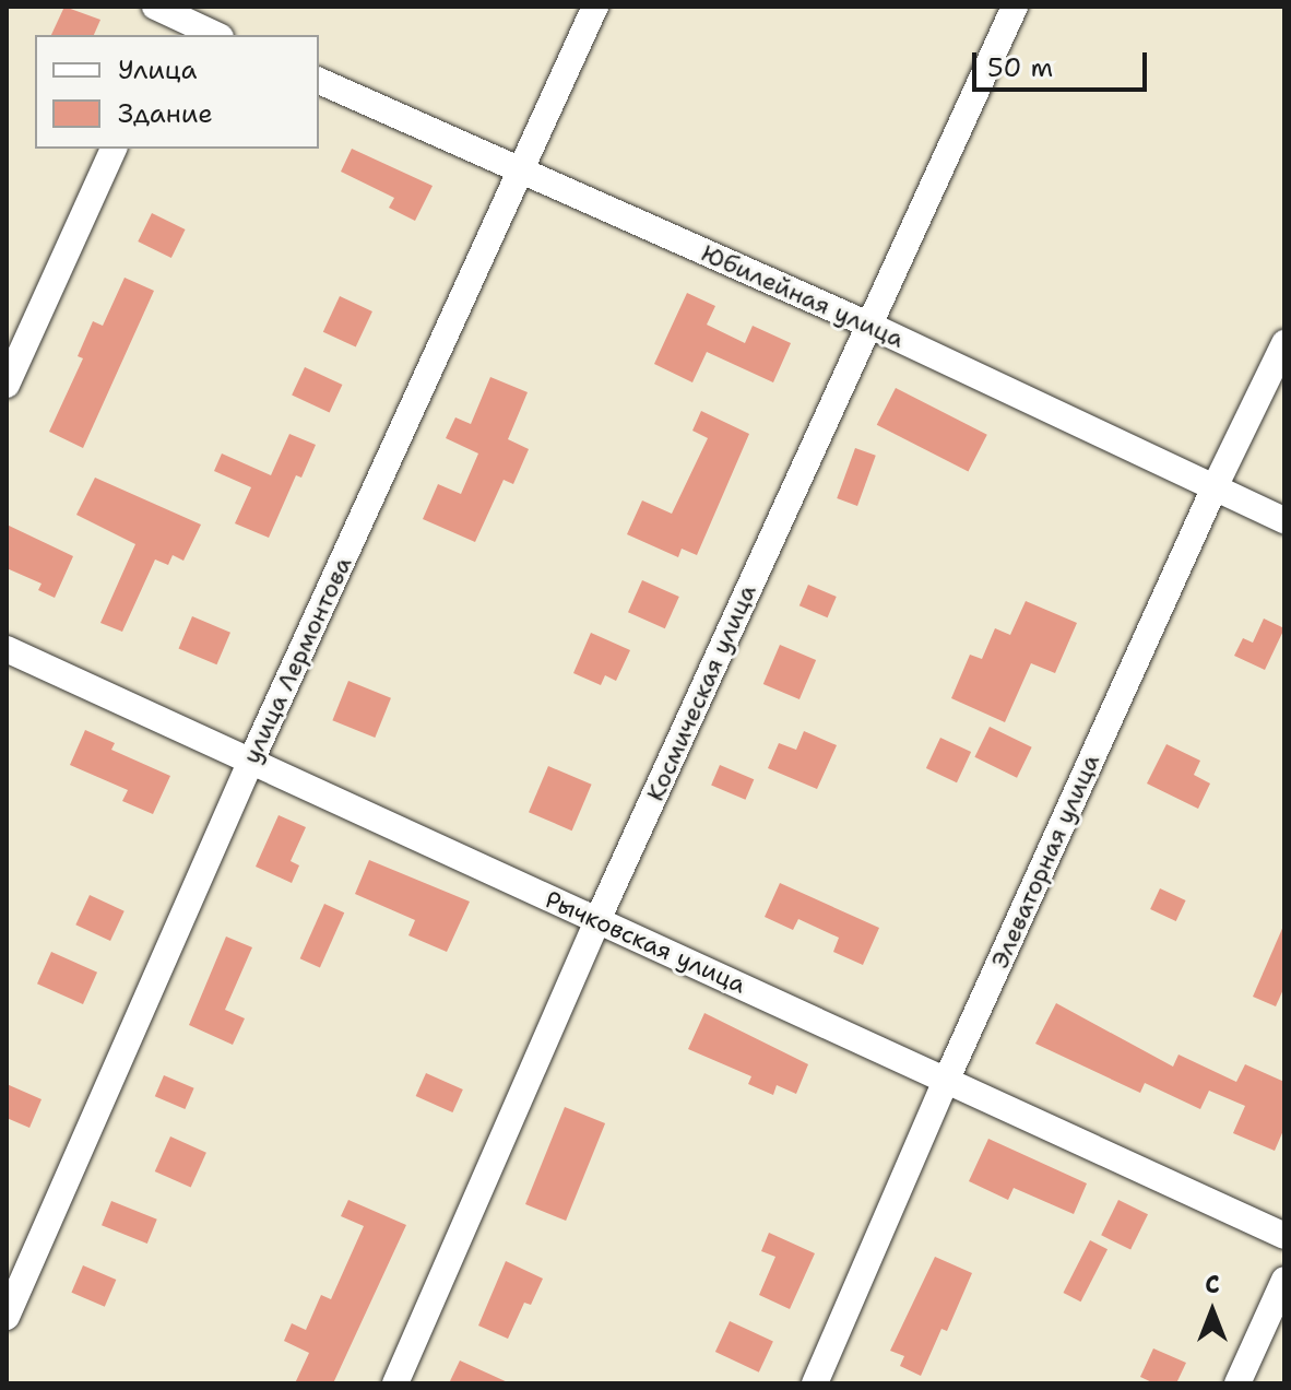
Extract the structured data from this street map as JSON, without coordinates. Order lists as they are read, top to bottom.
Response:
{
  "streets": {
    "street": [
      "Юбилейная улица",
      "улица Лермонтова",
      "Космическая улица",
      "Элеваторная улица",
      "Рычковская улица"
    ]
  },
  "crossings": [
    ["Юбилейная улица", "улица Лермонтова"],
    ["Юбилейная улица", "Космическая улица"],
    ["Юбилейная улица", "Элеваторная улица"],
    ["улица Лермонтова", "Рычковская улица"],
    ["Космическая улица", "Рычковская улица"],
    ["Элеваторная улица", "Рычковская улица"]
  ],
  "legend": ["Улица", "Здание"],
  "scale_bar": "50 m",
  "north": "top"
}
